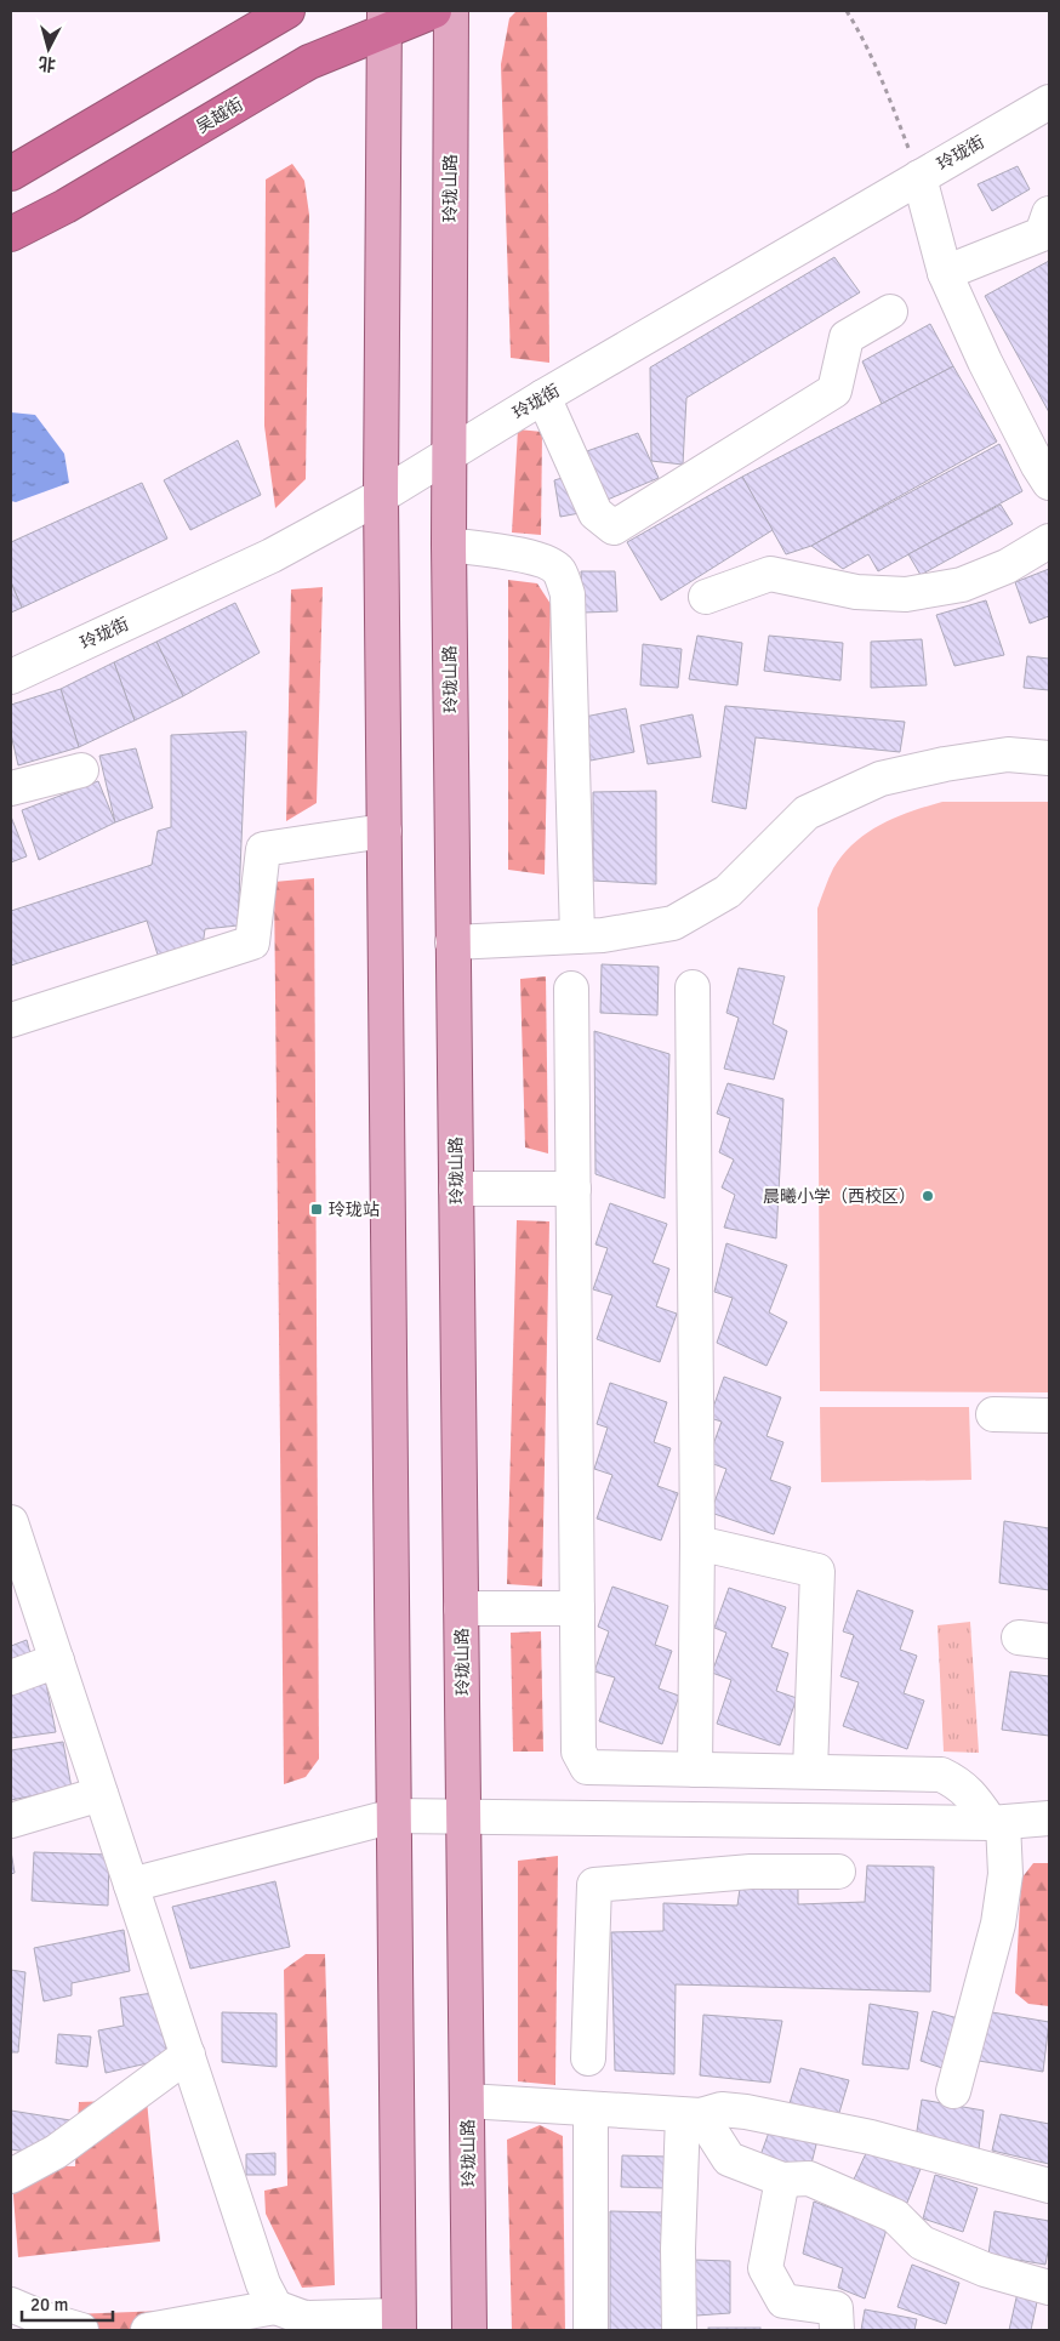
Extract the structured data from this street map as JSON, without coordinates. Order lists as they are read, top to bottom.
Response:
{
  "streets": {
    "highway": ["吴越街"],
    "main road": ["玲珑山路"],
    "street": ["玲珑街"]
  },
  "crossings": [
    ["玲珑街", "玲珑山路"]
  ],
  "places": {
    "other": ["晨曦小学（西校区）"],
    "transit": ["玲珑站"]
  },
  "scale_bar": "20 m",
  "north": "bottom"
}
